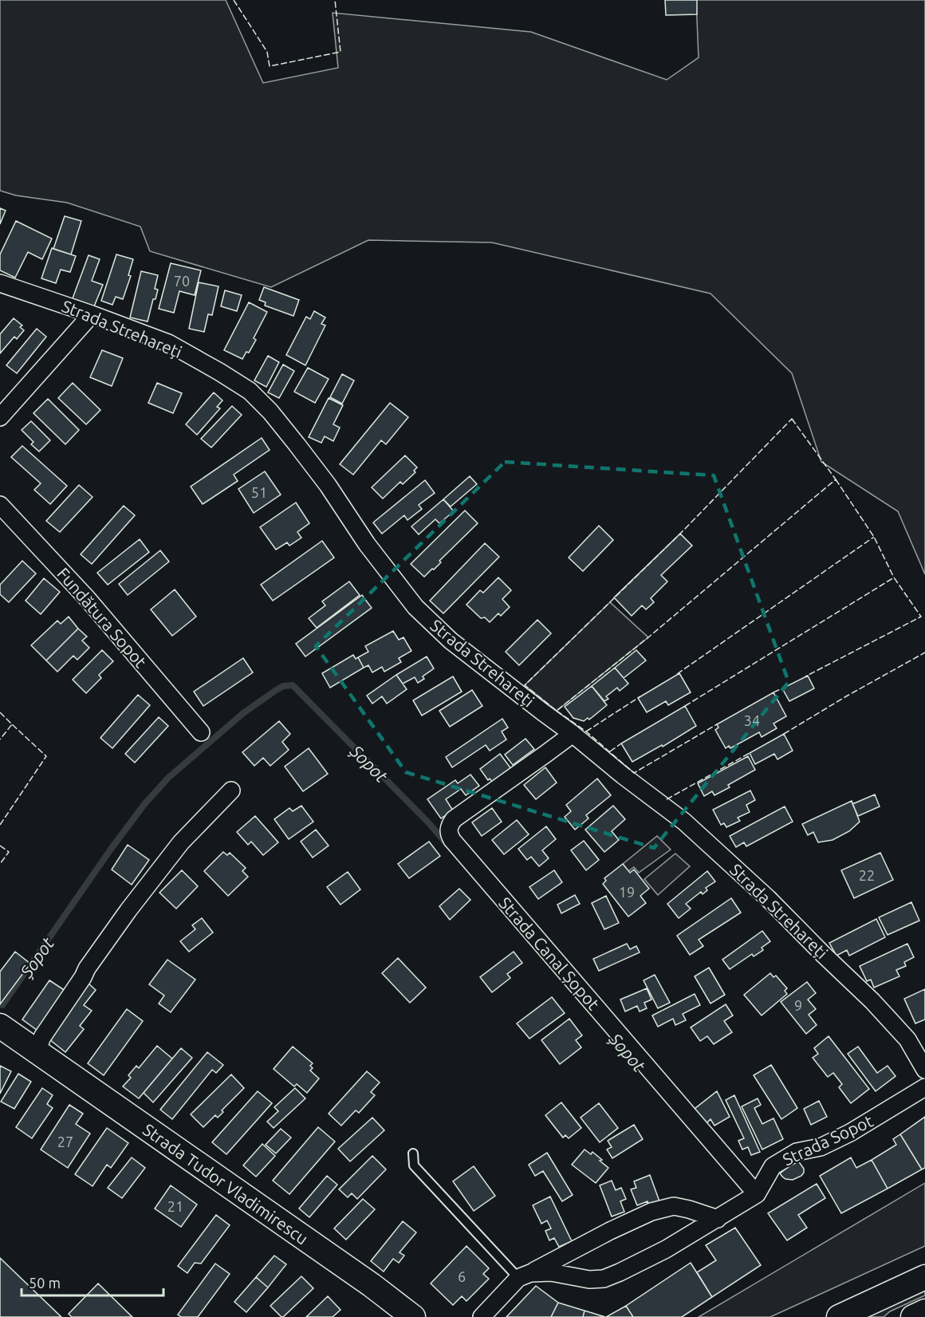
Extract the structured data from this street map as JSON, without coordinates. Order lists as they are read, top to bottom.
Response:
{
  "streets": {
    "main road": ["Strada Tudor Vladimirescu"],
    "street": [
      "Strada Strehareți",
      "Fundătura Sopot",
      "Strada Canal Șopot",
      "Strada Sopot"
    ]
  },
  "crossings": [
    ["Strada Strehareți", "Strada Canal Șopot"],
    ["Strada Canal Șopot", "Strada Sopot"]
  ],
  "water": ["Șopot"],
  "house_numbers": [
    "70",
    "51",
    "34",
    "22",
    "19",
    "9",
    "27",
    "21",
    "6"
  ],
  "scale_bar": "50 m"
}
